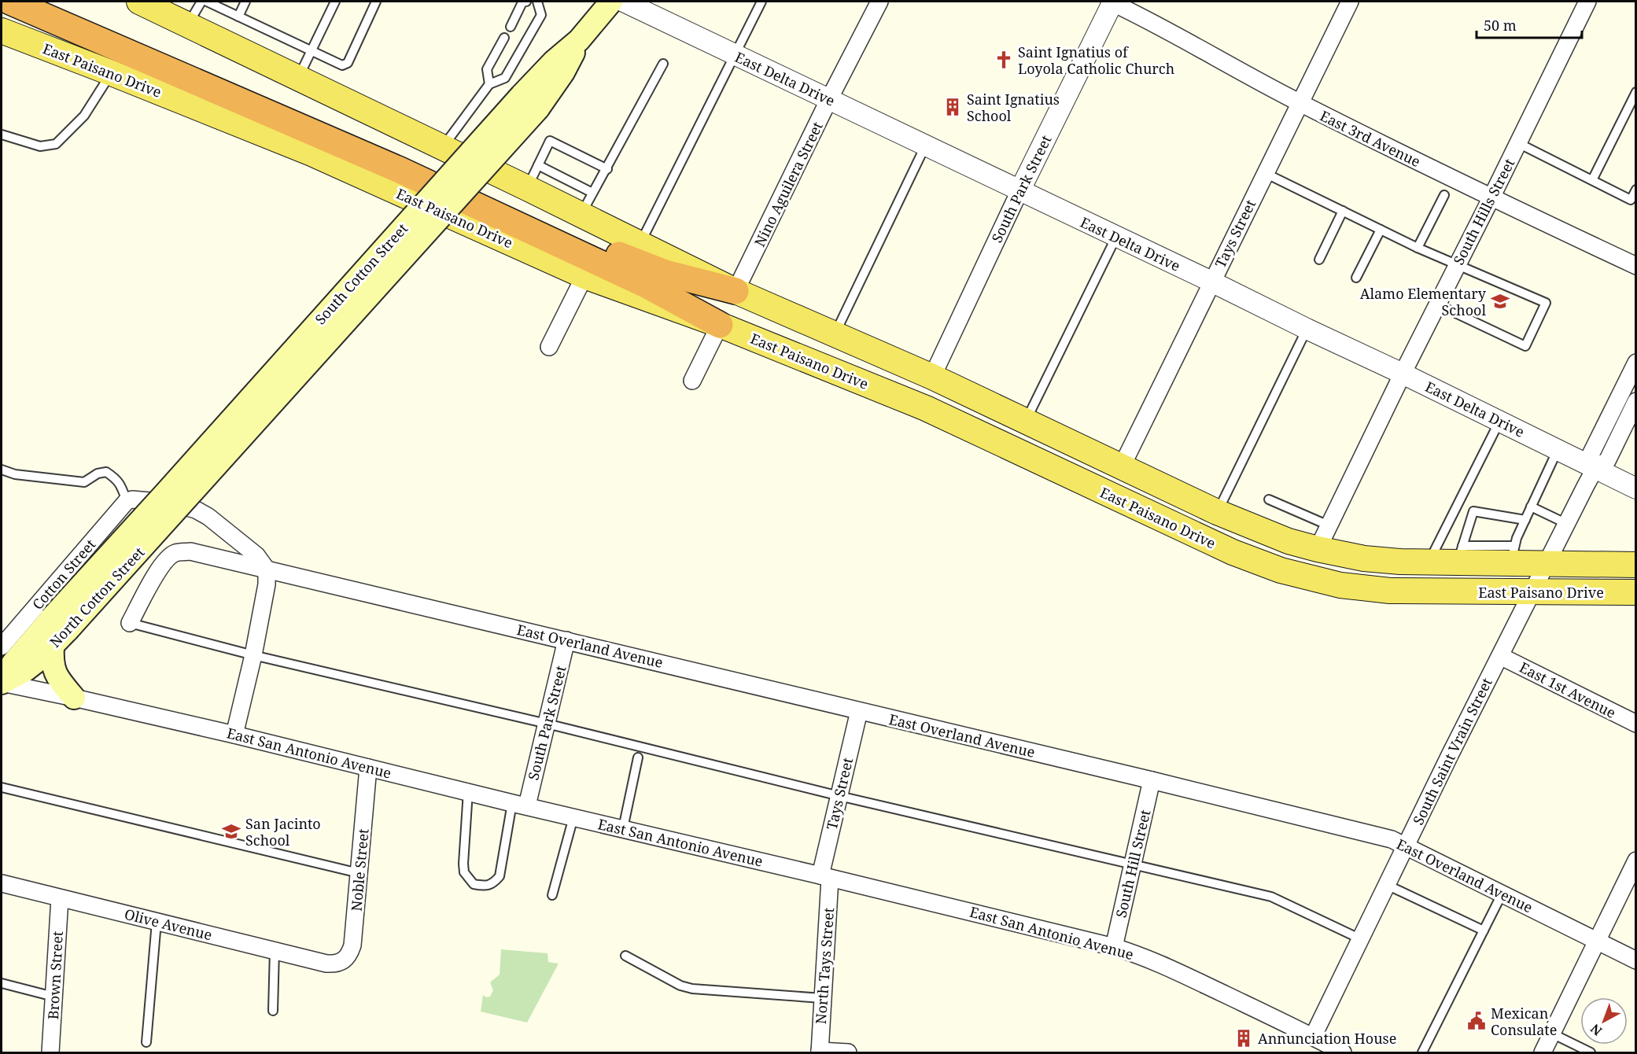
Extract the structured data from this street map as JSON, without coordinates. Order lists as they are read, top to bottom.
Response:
{
  "streets": {
    "main road": ["East Paisano Drive", "South Cotton Street", "North Cotton Street"],
    "street": [
      "East Delta Drive",
      "East 3rd Avenue",
      "Nino Aguilera Street",
      "South Park Street",
      "South Hills Street",
      "Tays Street",
      "Cotton Street",
      "East Overland Avenue",
      "East 1st Avenue",
      "South Saint Vrain Street",
      "East San Antonio Avenue",
      "South Hill Street",
      "Noble Street",
      "Olive Avenue",
      "North Tays Street",
      "Brown Street"
    ]
  },
  "crossings": [
    ["East Paisano Drive", "Nino Aguilera Street"],
    ["East Paisano Drive", "South Park Street"],
    ["East Paisano Drive", "South Hills Street"],
    ["East Paisano Drive", "Tays Street"],
    ["East Paisano Drive", "South Saint Vrain Street"],
    ["East Delta Drive", "Nino Aguilera Street"],
    ["East Delta Drive", "South Park Street"],
    ["East Delta Drive", "South Hills Street"],
    ["East Delta Drive", "Tays Street"],
    ["East Delta Drive", "South Saint Vrain Street"],
    ["East 3rd Avenue", "South Park Street"],
    ["East 3rd Avenue", "South Hills Street"],
    ["East 3rd Avenue", "Tays Street"],
    ["South Park Street", "East Overland Avenue"],
    ["South Park Street", "East San Antonio Avenue"],
    ["Tays Street", "East Overland Avenue"],
    ["Tays Street", "East San Antonio Avenue"],
    ["Tays Street", "North Tays Street"],
    ["South Cotton Street", "North Cotton Street"],
    ["North Cotton Street", "East San Antonio Avenue"],
    ["East Overland Avenue", "South Saint Vrain Street"],
    ["East Overland Avenue", "South Hill Street"],
    ["East 1st Avenue", "South Saint Vrain Street"],
    ["South Saint Vrain Street", "East San Antonio Avenue"],
    ["East San Antonio Avenue", "South Hill Street"],
    ["East San Antonio Avenue", "Noble Street"],
    ["East San Antonio Avenue", "North Tays Street"],
    ["Noble Street", "Olive Avenue"],
    ["Olive Avenue", "Brown Street"]
  ],
  "places": {
    "church": ["Saint Ignatius of Loyola Catholic Church"],
    "building": ["Saint Ignatius School", "Annunciation House"],
    "school or university": ["Alamo Elementary School", "San Jacinto School"],
    "public building": ["Mexican Consulate"]
  },
  "scale_bar": "50 m",
  "north": "bottom left"
}
